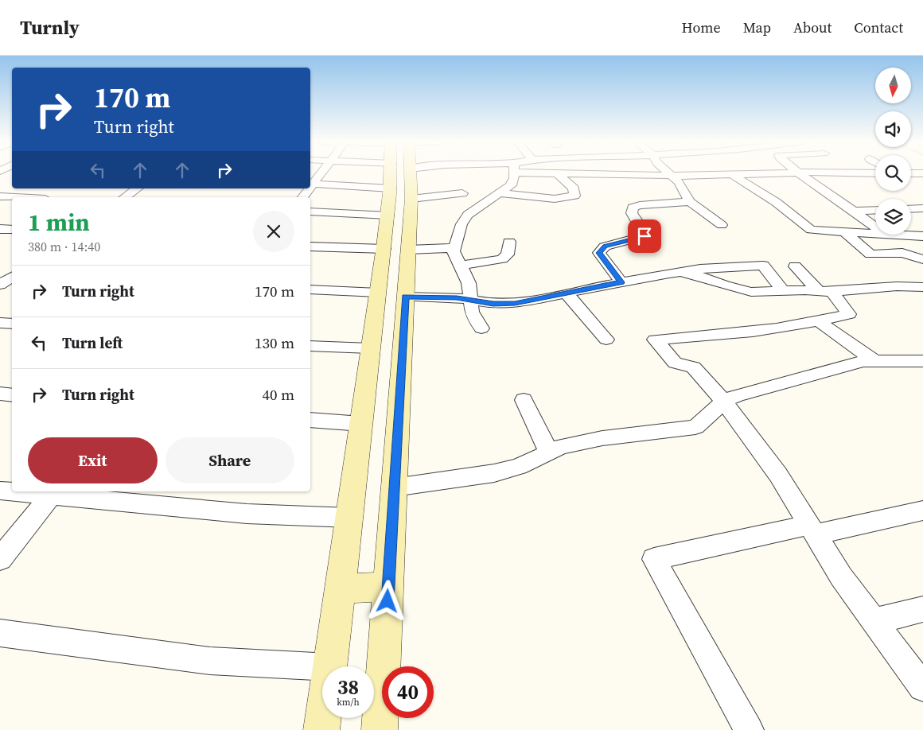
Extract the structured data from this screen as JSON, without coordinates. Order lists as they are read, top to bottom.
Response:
{
  "north": "bottom",
  "page": {
    "header": "Turnly",
    "nav": [
      "Home",
      "Map",
      "About",
      "Contact"
    ],
    "turn": ["170 m", "Turn right"],
    "heading": ["1 min", "380 m · 14:40"],
    "list": [
      {
        "name": "Turn right",
        "value": "170 m"
      },
      {
        "name": "Turn left",
        "value": "130 m"
      },
      {
        "name": "Turn right",
        "value": "40 m"
      }
    ],
    "buttons": ["Exit", "Share"],
    "speed": "38 km/h",
    "limit": "40"
  }
}
